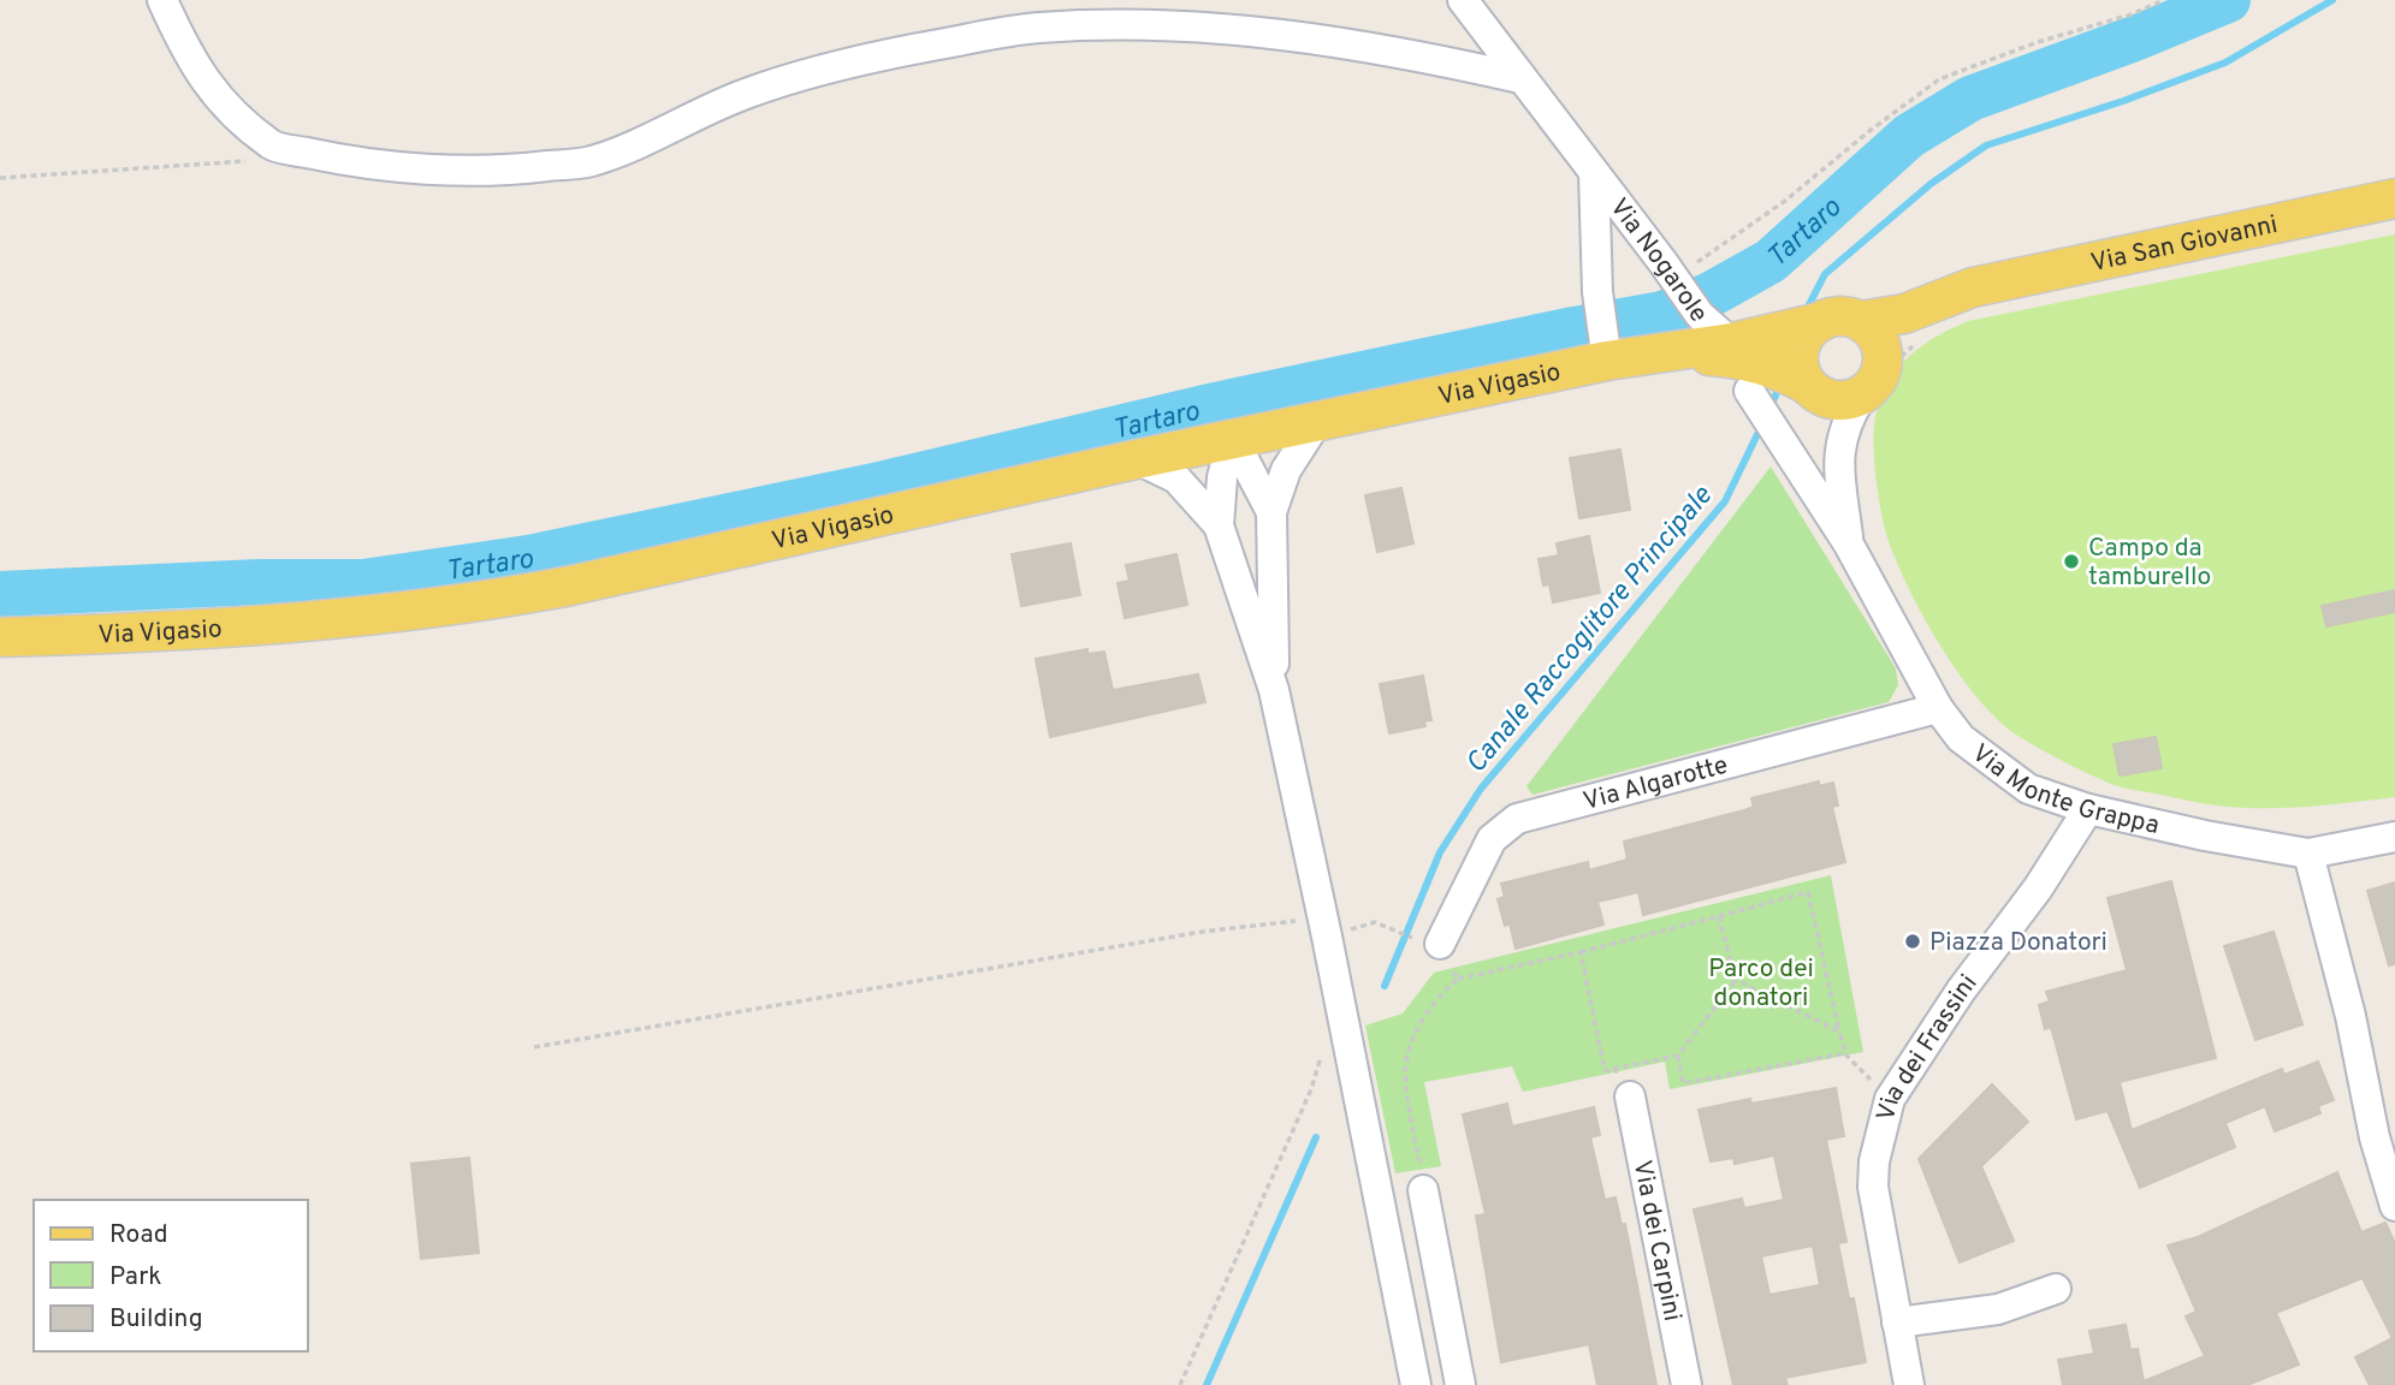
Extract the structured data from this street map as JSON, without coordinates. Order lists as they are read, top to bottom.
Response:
{
  "streets": {
    "main road": ["Via San Giovanni", "Via Vigasio"],
    "street": [
      "Via Nogarole",
      "Via Algarotte",
      "Via Monte Grappa",
      "Via dei Frassini",
      "Via dei Carpini"
    ]
  },
  "crossings": [
    ["Via San Giovanni", "Via Vigasio"],
    ["Via San Giovanni", "Via Monte Grappa"],
    ["Via Nogarole", "Via Vigasio"],
    ["Via Vigasio", "Via Monte Grappa"],
    ["Via Algarotte", "Via Monte Grappa"],
    ["Via Monte Grappa", "Via dei Frassini"]
  ],
  "water": ["Tartaro", "Canale Raccoglitore Principale"],
  "parks": ["Parco dei donatori"],
  "places": ["Campo da tamburello", "Piazza Donatori"],
  "legend": ["Road", "Park", "Building"]
}
